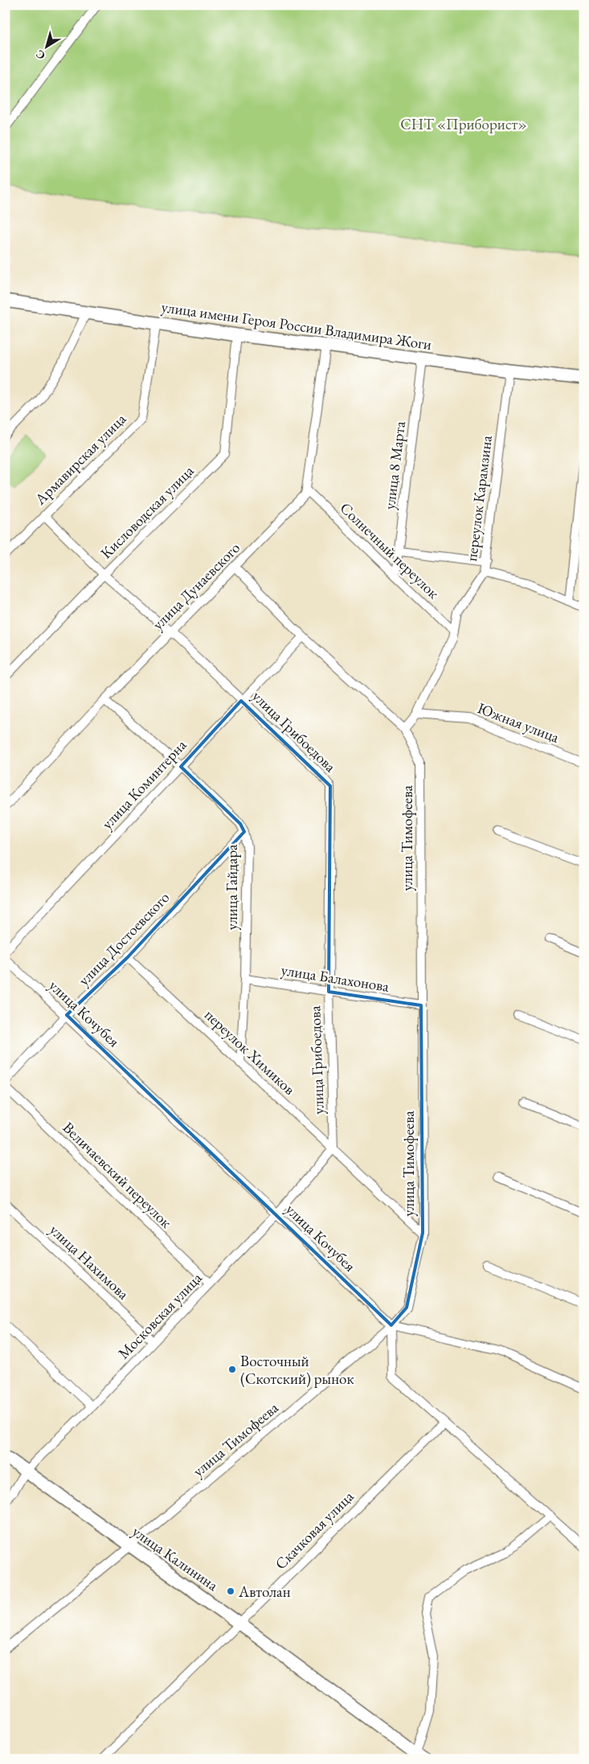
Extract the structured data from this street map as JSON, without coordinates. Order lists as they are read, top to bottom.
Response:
{
  "streets": {
    "main road": ["улица имени Героя России Владимира Жоги", "улица Калинина"],
    "street": [
      "Армавирская улица",
      "улица 8 Марта",
      "переулок Карамзина",
      "Кисловодская улица",
      "Солнечный переулок",
      "улица Дунаевского",
      "Южная улица",
      "улица Грибоедова",
      "улица Коминтерна",
      "улица Тимофеева",
      "улица Гайдара",
      "улица Достоевского",
      "улица Балахонова",
      "улица Кочубея",
      "переулок Химиков",
      "Величаевский переулок",
      "улица Нахимова",
      "Московская улица",
      "Скачковая улица"
    ]
  },
  "crossings": [
    ["улица имени Героя России Владимира Жоги", "Армавирская улица"],
    ["улица имени Героя России Владимира Жоги", "улица 8 Марта"],
    ["улица имени Героя России Владимира Жоги", "переулок Карамзина"],
    ["улица имени Героя России Владимира Жоги", "Кисловодская улица"],
    ["улица имени Героя России Владимира Жоги", "улица Дунаевского"],
    ["Армавирская улица", "улица Грибоедова"],
    ["улица 8 Марта", "Солнечный переулок"],
    ["переулок Карамзина", "Солнечный переулок"],
    ["переулок Карамзина", "Южная улица"],
    ["переулок Карамзина", "улица Тимофеева"],
    ["Кисловодская улица", "улица Грибоедова"],
    ["Солнечный переулок", "улица Дунаевского"],
    ["улица Дунаевского", "улица Грибоедова"],
    ["улица Дунаевского", "улица Тимофеева"],
    ["улица Дунаевского", "улица Гайдара"],
    ["улица Грибоедова", "улица Коминтерна"],
    ["улица Грибоедова", "улица Балахонова"],
    ["улица Грибоедова", "переулок Химиков"],
    ["улица Грибоедова", "Московская улица"],
    ["улица Коминтерна", "улица Тимофеева"],
    ["улица Коминтерна", "улица Гайдара"],
    ["улица Тимофеева", "улица Балахонова"],
    ["улица Тимофеева", "улица Кочубея"],
    ["улица Тимофеева", "переулок Химиков"],
    ["улица Тимофеева", "улица Калинина"],
    ["улица Гайдара", "улица Достоевского"],
    ["улица Гайдара", "улица Балахонова"],
    ["улица Гайдара", "переулок Химиков"],
    ["улица Достоевского", "улица Кочубея"],
    ["улица Достоевского", "переулок Химиков"],
    ["улица Кочубея", "Московская улица"],
    ["переулок Химиков", "Московская улица"],
    ["Величаевский переулок", "Московская улица"],
    ["улица Нахимова", "Московская улица"],
    ["Московская улица", "улица Калинина"],
    ["Скачковая улица", "улица Калинина"]
  ],
  "parks": ["СНТ «Приборист»"],
  "places": ["Восточный (Скотский) рынок", "Автолан"],
  "north": "bottom left"
}
